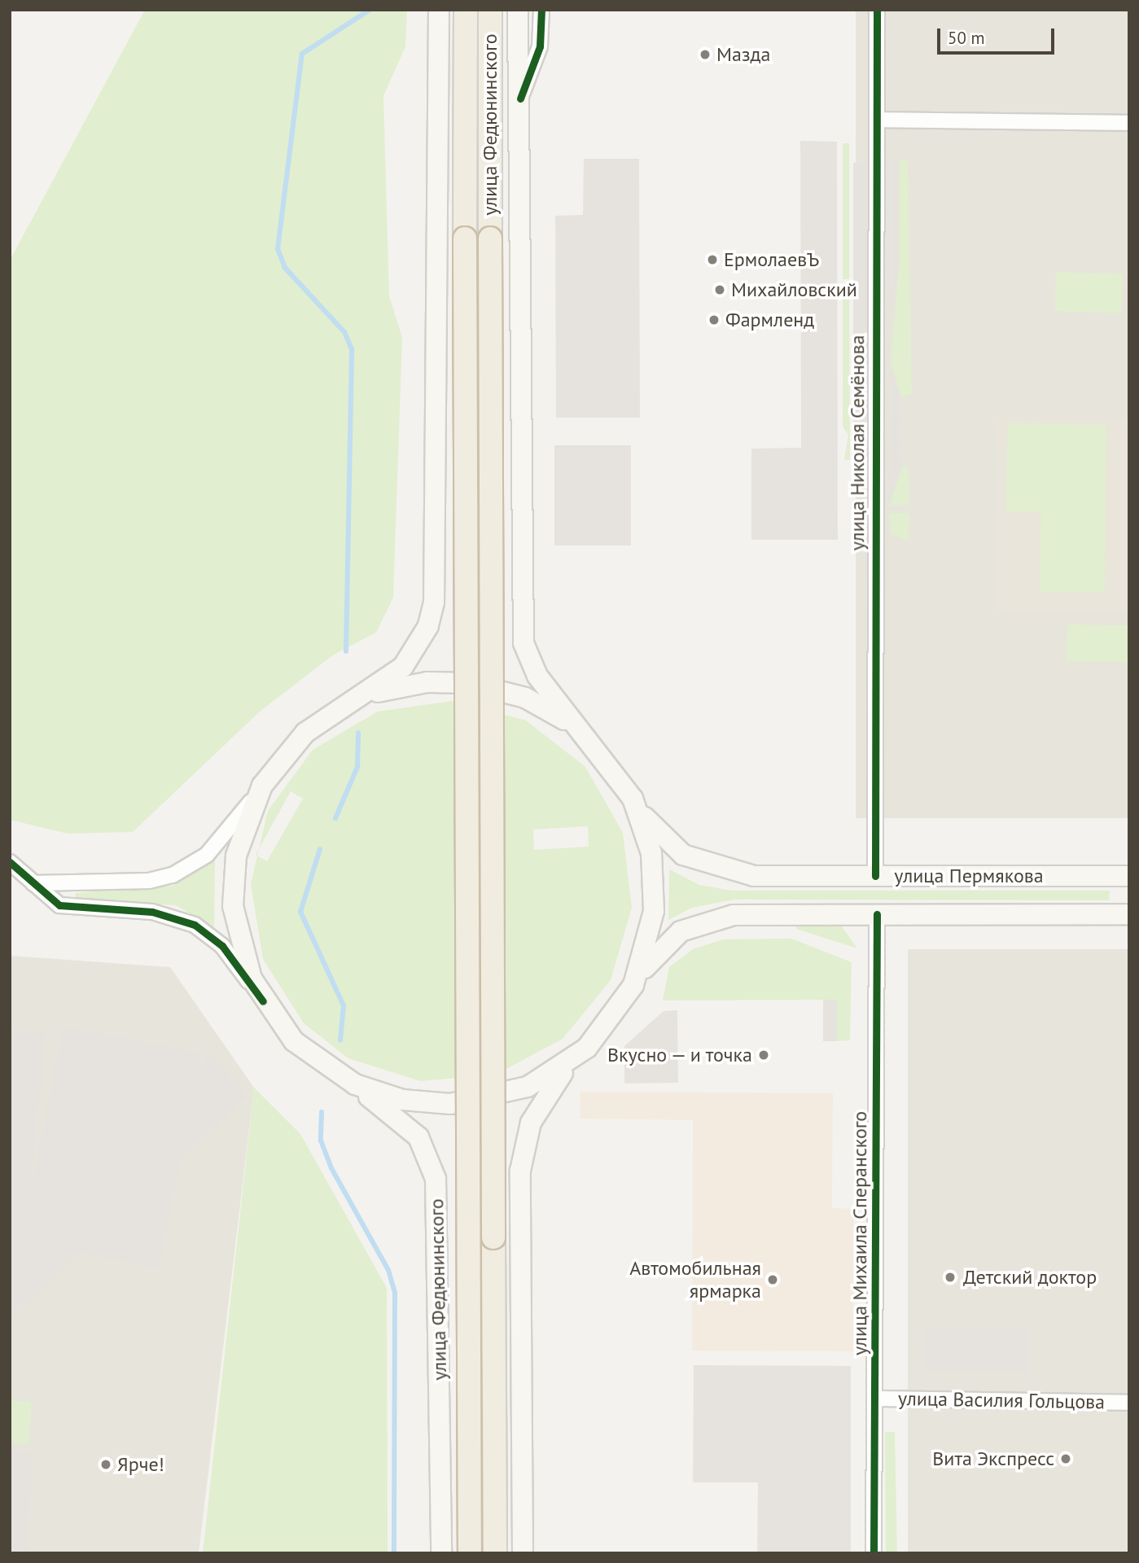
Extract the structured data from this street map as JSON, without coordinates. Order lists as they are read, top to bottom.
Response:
{
  "streets": {
    "highway": ["улица Федюнинского"],
    "main road": ["улица Пермякова"],
    "street": ["улица Николая Семёнова", "улица Михаила Сперанского", "улица Василия Гольцова"]
  },
  "crossings": [
    ["улица Николая Семёнова", "улица Пермякова"],
    ["улица Пермякова", "улица Михаила Сперанского"],
    ["улица Михаила Сперанского", "улица Василия Гольцова"]
  ],
  "places": [
    "Мазда",
    "ЕрмолаевЪ",
    "Михайловский",
    "Фармленд",
    "Вкусно — и точка",
    "Детский доктор",
    "Автомобильная ярмарка",
    "Вита Экспресс",
    "Ярче!"
  ],
  "scale_bar": "50 m"
}
